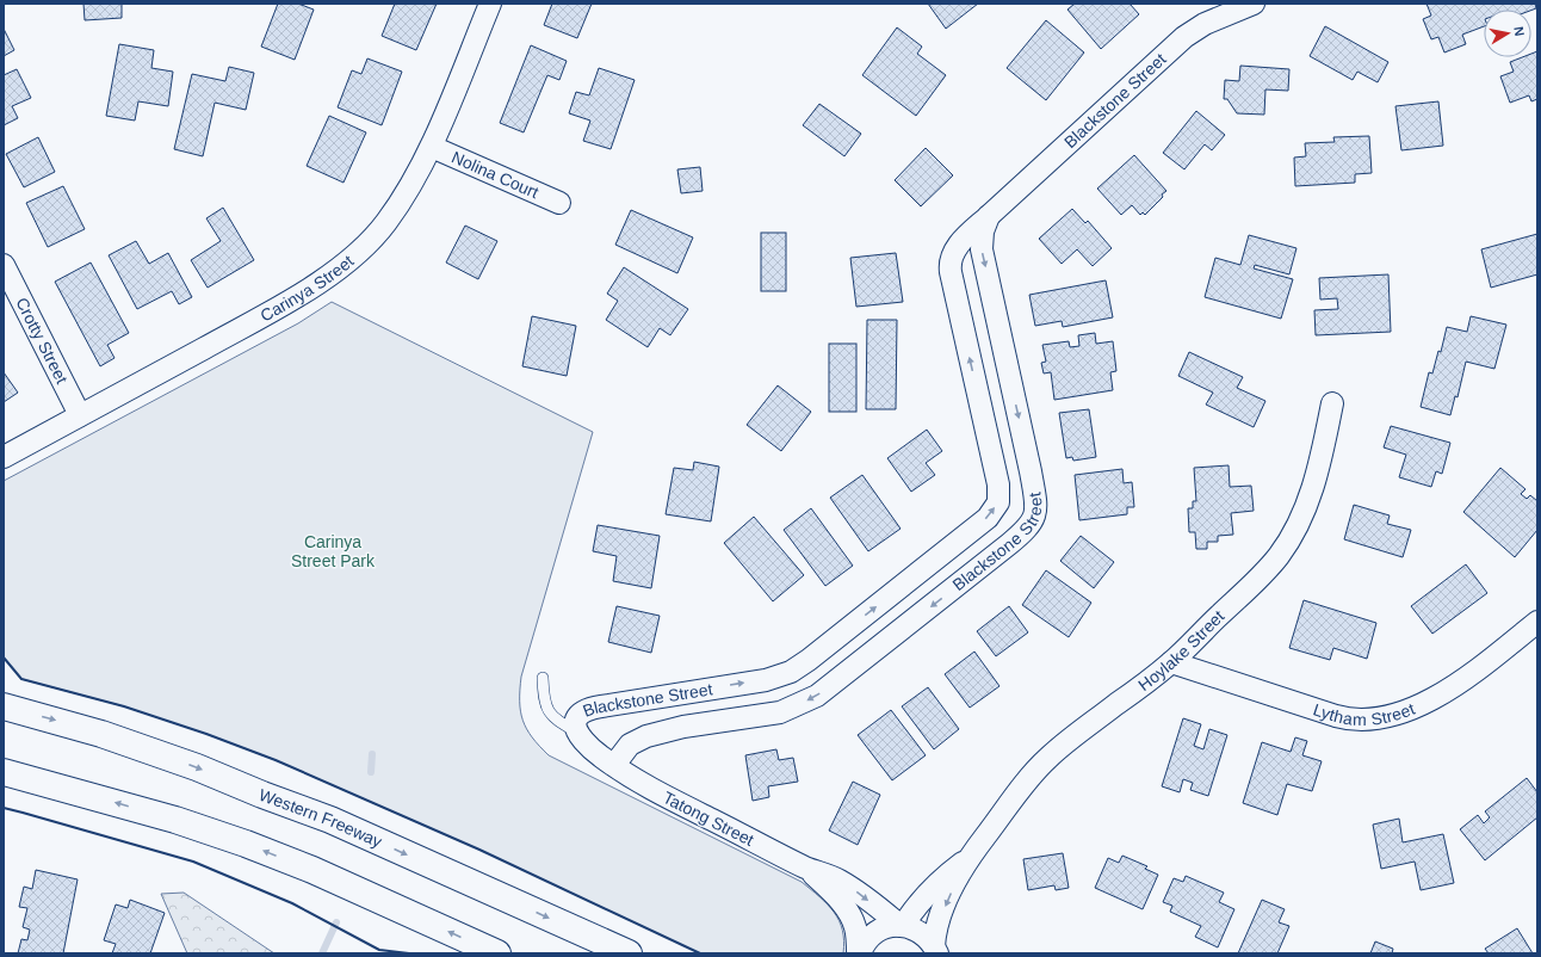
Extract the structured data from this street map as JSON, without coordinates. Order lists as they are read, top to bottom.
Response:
{
  "streets": {
    "highway": ["Western Freeway"],
    "street": [
      "Blackstone Street",
      "Nolina Court",
      "Carinya Street",
      "Crotty Street",
      "Hoylake Street",
      "Lytham Street",
      "Tatong Street"
    ]
  },
  "crossings": [
    ["Blackstone Street", "Tatong Street"],
    ["Nolina Court", "Carinya Street"],
    ["Carinya Street", "Crotty Street"],
    ["Hoylake Street", "Lytham Street"],
    ["Hoylake Street", "Tatong Street"]
  ],
  "parks": ["Carinya Street Park"],
  "north": "right"
}
